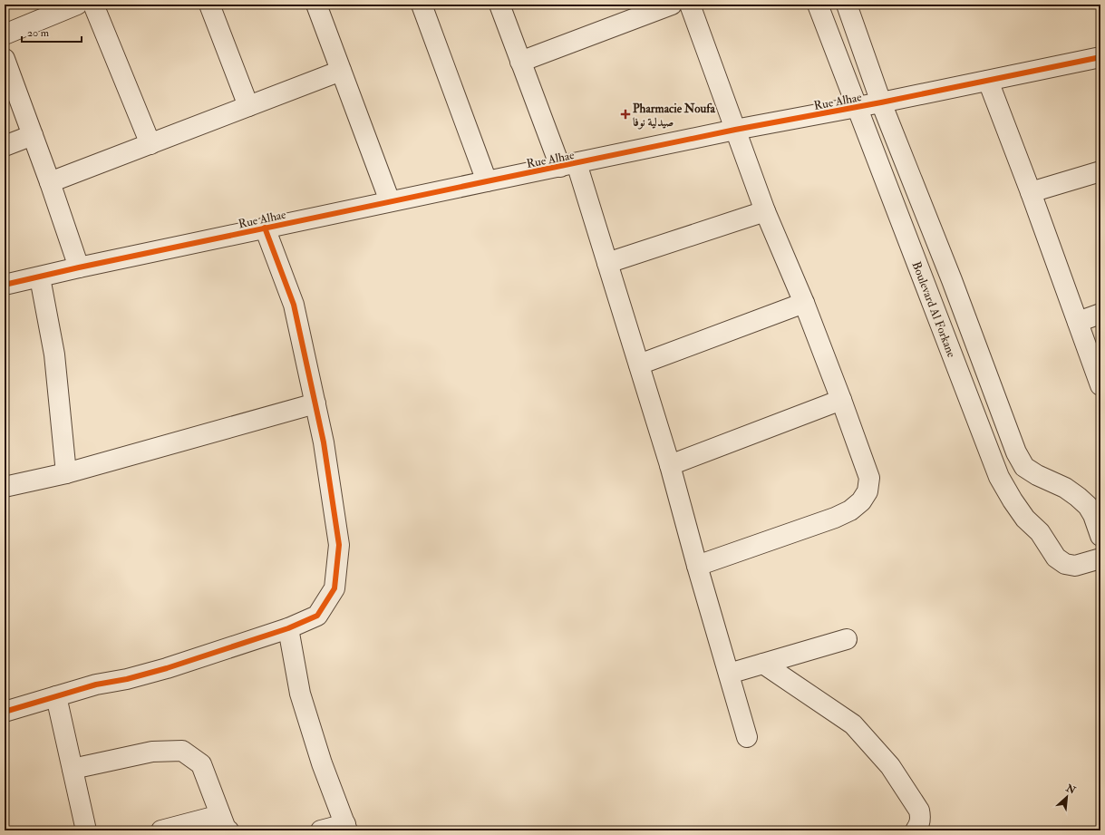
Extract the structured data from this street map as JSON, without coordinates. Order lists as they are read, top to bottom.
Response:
{
  "streets": {
    "street": ["Rue Alhae", "Boulevard Al Forkane"]
  },
  "crossings": [
    ["Rue Alhae", "Boulevard Al Forkane"]
  ],
  "places": {
    "health": ["Pharmacie Noufa صيدلية نوفا"]
  },
  "scale_bar": "20 m",
  "north": "top right"
}
